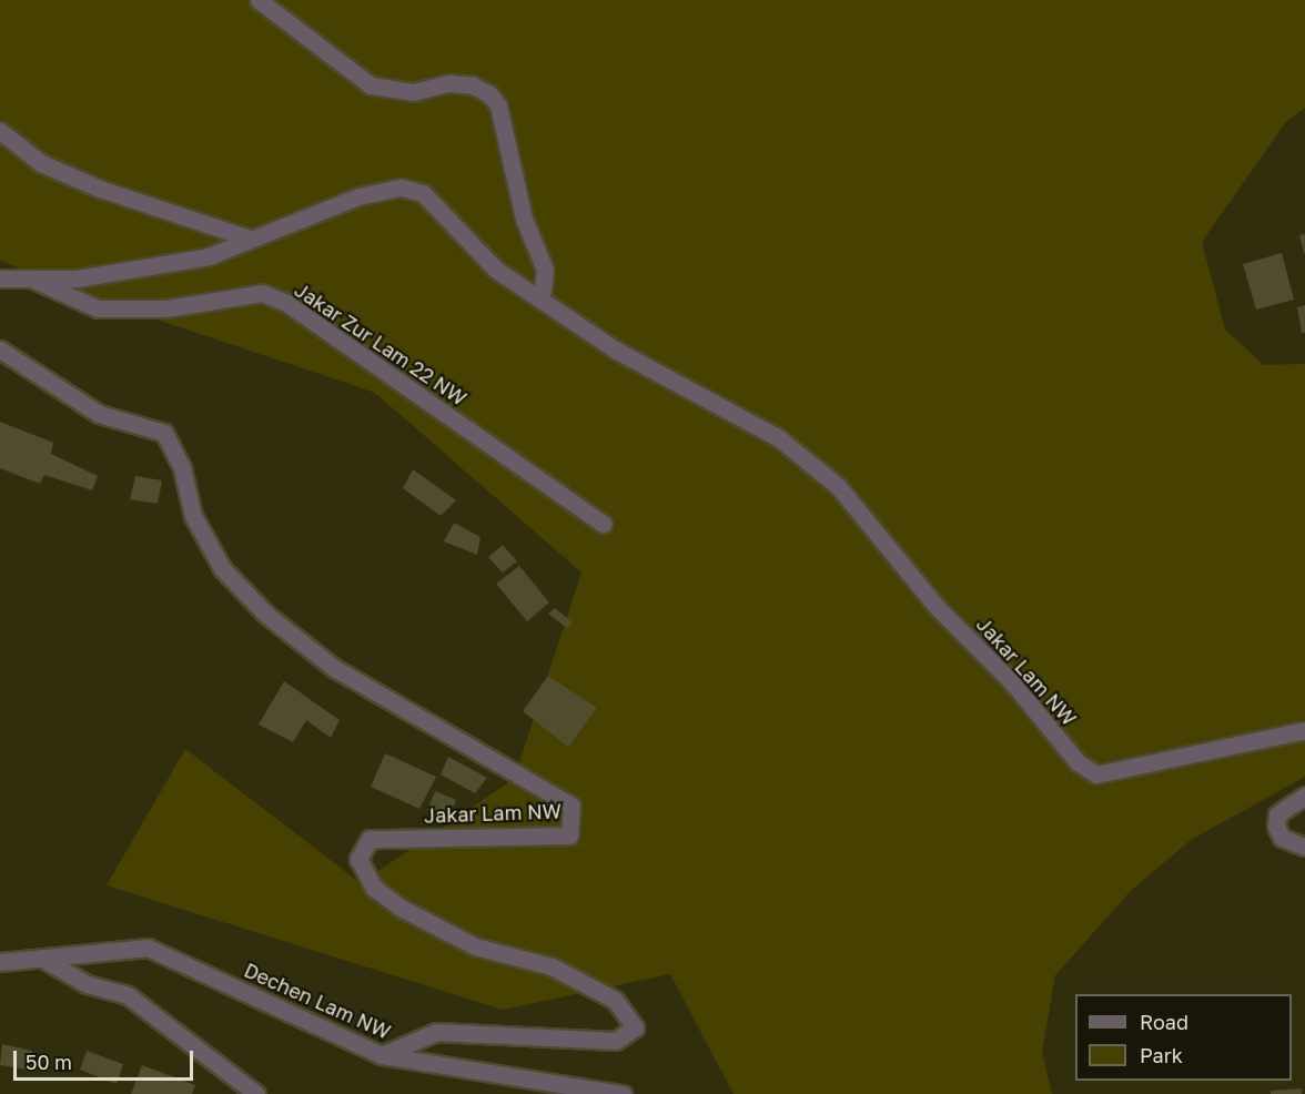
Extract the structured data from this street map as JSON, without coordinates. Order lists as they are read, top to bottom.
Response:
{
  "streets": {
    "street": ["Jakar Zur Lam 22 NW", "Jakar Lam NW", "Dechen Lam NW"]
  },
  "crossings": [
    ["Jakar Lam NW", "Dechen Lam NW"]
  ],
  "legend": ["Road", "Park"],
  "scale_bar": "50 m"
}
